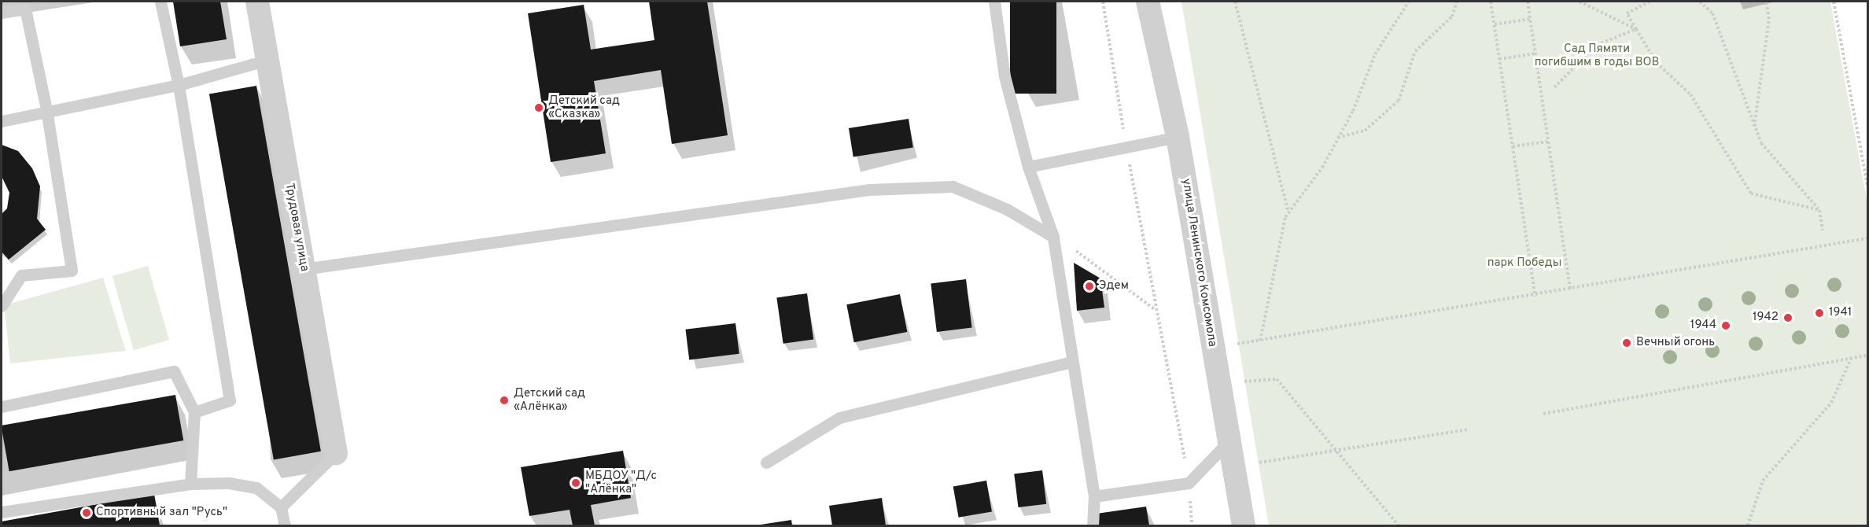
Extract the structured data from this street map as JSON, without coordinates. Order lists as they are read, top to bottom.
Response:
{
  "streets": {
    "street": ["Трудовая улица", "улица Ленинского Комсомола"]
  },
  "parks": ["Сад Пямяти погибшим в годы ВОВ", "парк Победы"],
  "places": [
    "Детский сад «Сказка»",
    "Эдем",
    "1941",
    "1942",
    "1944",
    "Вечный огонь",
    "Детский сад «Алёнка»",
    "МБДОУ \"Д/с \"Алёнка\"",
    "Спортивный зал \"Русь\""
  ]
}
